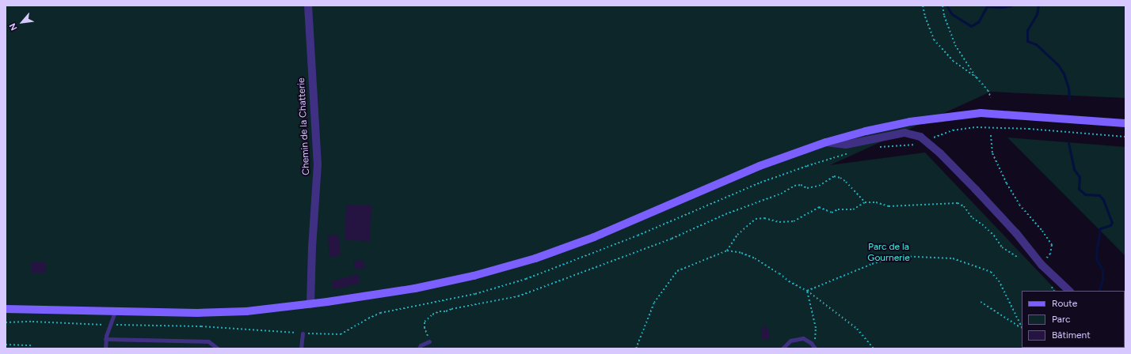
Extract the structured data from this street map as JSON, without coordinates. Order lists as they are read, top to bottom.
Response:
{
  "streets": {
    "street": ["Chemin de la Chatterie"]
  },
  "parks": ["Parc de la Gournerie"],
  "legend": ["Route", "Parc", "Bâtiment"],
  "north": "bottom left"
}
